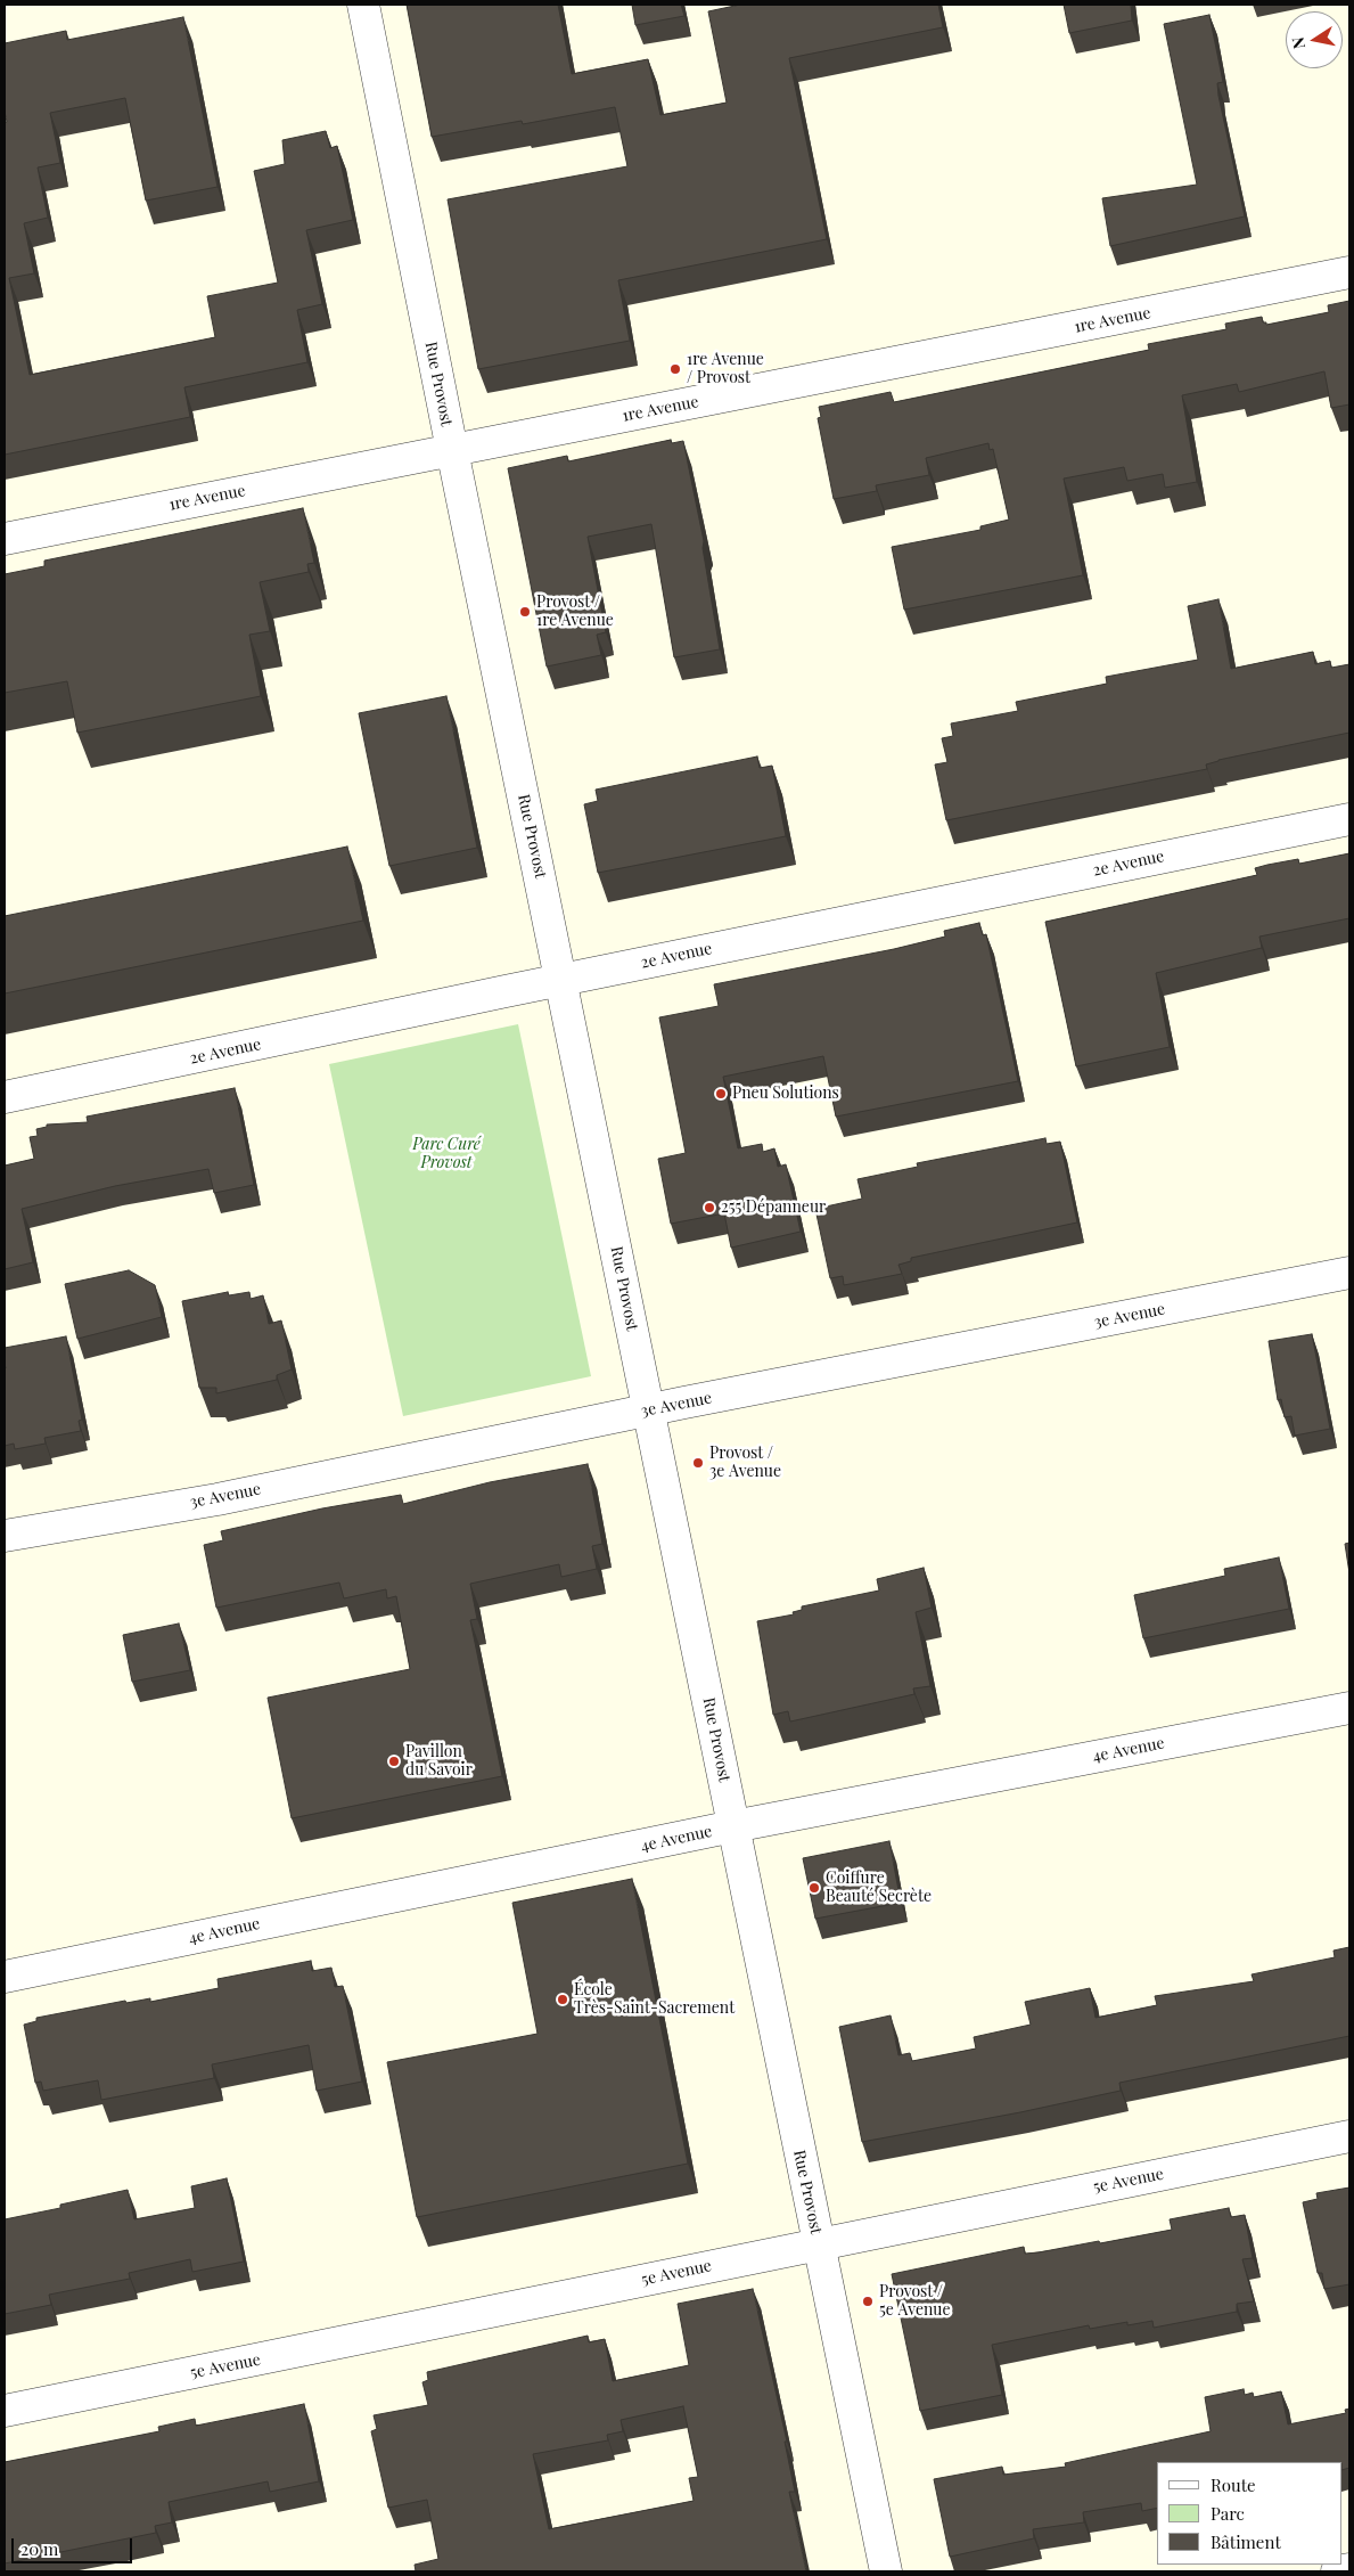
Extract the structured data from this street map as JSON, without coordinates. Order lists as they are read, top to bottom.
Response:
{
  "streets": {
    "street": [
      "1re Avenue",
      "Rue Provost",
      "2e Avenue",
      "3e Avenue",
      "4e Avenue",
      "5e Avenue"
    ]
  },
  "crossings": [
    ["1re Avenue", "Rue Provost"],
    ["Rue Provost", "2e Avenue"],
    ["Rue Provost", "3e Avenue"],
    ["Rue Provost", "4e Avenue"],
    ["Rue Provost", "5e Avenue"]
  ],
  "parks": ["Parc Curé Provost"],
  "places": [
    "1re Avenue / Provost",
    "Provost / 1re Avenue",
    "Pneu Solutions",
    "255 Dépanneur",
    "Provost / 3e Avenue",
    "Pavillon du Savoir",
    "Coiffure Beauté Secrète",
    "École Très-Saint-Sacrement",
    "Provost / 5e Avenue"
  ],
  "legend": ["Route", "Parc", "Bâtiment"],
  "scale_bar": "20 m",
  "north": "left"
}
